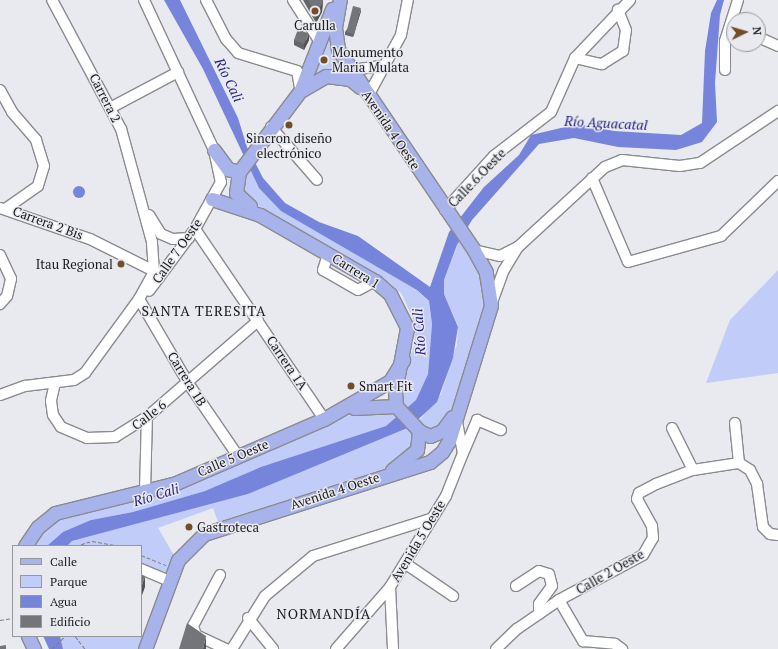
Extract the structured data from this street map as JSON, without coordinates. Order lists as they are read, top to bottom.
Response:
{
  "streets": {
    "main road": ["Avenida 4 Oeste", "Carrera 1", "Calle 5 Oeste"],
    "street": [
      "Carrera 2",
      "Calle 6 Oeste",
      "Carrera 2 Bis",
      "Calle 7 Oeste",
      "Carrera 1A",
      "Carrera 1B",
      "Calle 6",
      "Avenida 5 Oeste",
      "Calle 2 Oeste"
    ]
  },
  "crossings": [
    ["Carrera 2", "Carrera 2 Bis"],
    ["Carrera 2", "Calle 7 Oeste"],
    ["Avenida 4 Oeste", "Calle 6 Oeste"],
    ["Avenida 4 Oeste", "Avenida 5 Oeste"],
    ["Carrera 2 Bis", "Calle 7 Oeste"],
    ["Calle 7 Oeste", "Carrera 1A"],
    ["Calle 7 Oeste", "Carrera 1B"],
    ["Calle 7 Oeste", "Calle 6"],
    ["Carrera 1", "Calle 5 Oeste"],
    ["Carrera 1A", "Calle 6"],
    ["Carrera 1A", "Calle 5 Oeste"],
    ["Carrera 1B", "Calle 6"],
    ["Carrera 1B", "Calle 5 Oeste"]
  ],
  "districts": ["SANTA TERESITA", "NORMANDÍA"],
  "water": ["Río Cali", "Río Aguacatal"],
  "places": [
    "Carulla",
    "Monumento Maria Mulata",
    "Sincron diseño electrónico",
    "Itau Regional",
    "Smart Fit",
    "Gastroteca"
  ],
  "legend": [
    "Calle",
    "Parque",
    "Agua",
    "Edificio"
  ],
  "north": "right"
}
